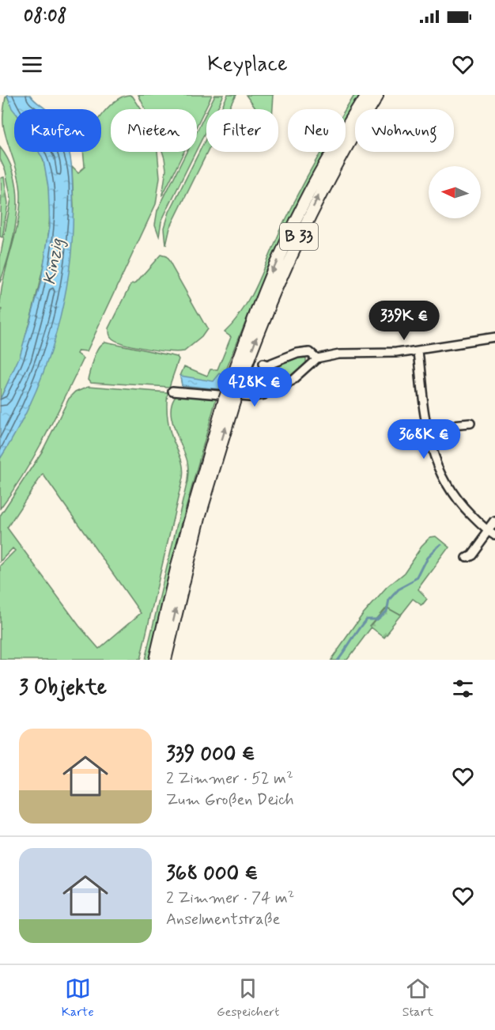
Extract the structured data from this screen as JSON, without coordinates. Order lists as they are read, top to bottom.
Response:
{
  "streets": {
    "highway": ["B 33"]
  },
  "water": ["Kinzig"],
  "north": "left",
  "page": {
    "status": "08:08",
    "header": "Keyplace",
    "chip": [
      "Kaufen",
      "Mieten",
      "Filter",
      "Neu",
      "Wohnung"
    ],
    "price": ["339K €", "428K €", "368K €"],
    "heading": "3 Objekte",
    "list": [
      {
        "name": "339 000 €",
        "note": "2 Zimmer · 52 m² · Zum Großen Deich"
      },
      {
        "name": "368 000 €",
        "note": "2 Zimmer · 74 m² · Anselmentstraße"
      }
    ],
    "tabs": ["Karte", "Gespeichert", "Start"]
  }
}
